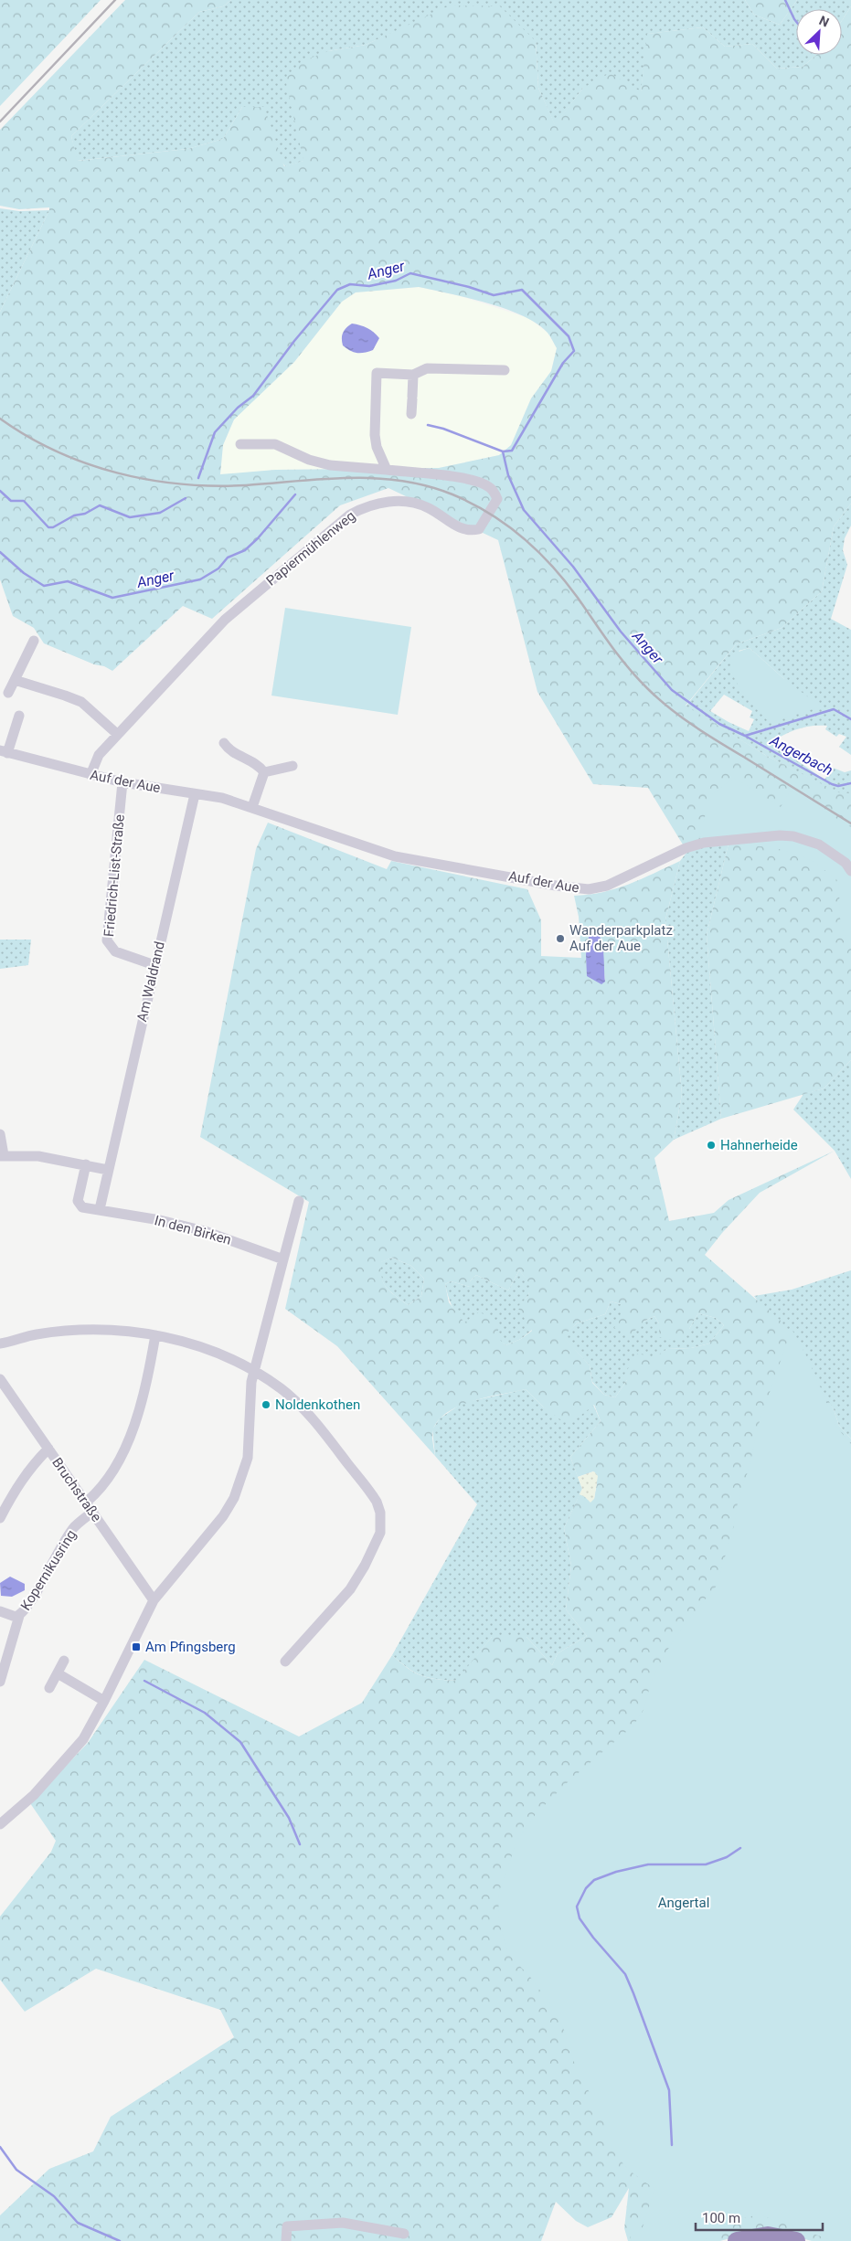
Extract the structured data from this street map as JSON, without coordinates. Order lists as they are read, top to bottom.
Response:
{
  "streets": {
    "street": [
      "Papiermühlenweg",
      "Auf der Aue",
      "Friedrich-List-Straße",
      "Am Waldrand",
      "In den Birken",
      "Bruchstraße",
      "Kopernikusring"
    ]
  },
  "crossings": [
    ["Papiermühlenweg", "Auf der Aue"],
    ["Auf der Aue", "Friedrich-List-Straße"],
    ["Auf der Aue", "Am Waldrand"],
    ["Friedrich-List-Straße", "Am Waldrand"],
    ["Bruchstraße", "Kopernikusring"]
  ],
  "water": ["Anger", "Angerbach"],
  "parks": ["Angertal"],
  "places": {
    "other": ["Wanderparkplatz Auf der Aue", "Hahnerheide", "Noldenkothen"],
    "transit": ["Am Pfingsberg"]
  },
  "scale_bar": "100 m",
  "north": "top right"
}
